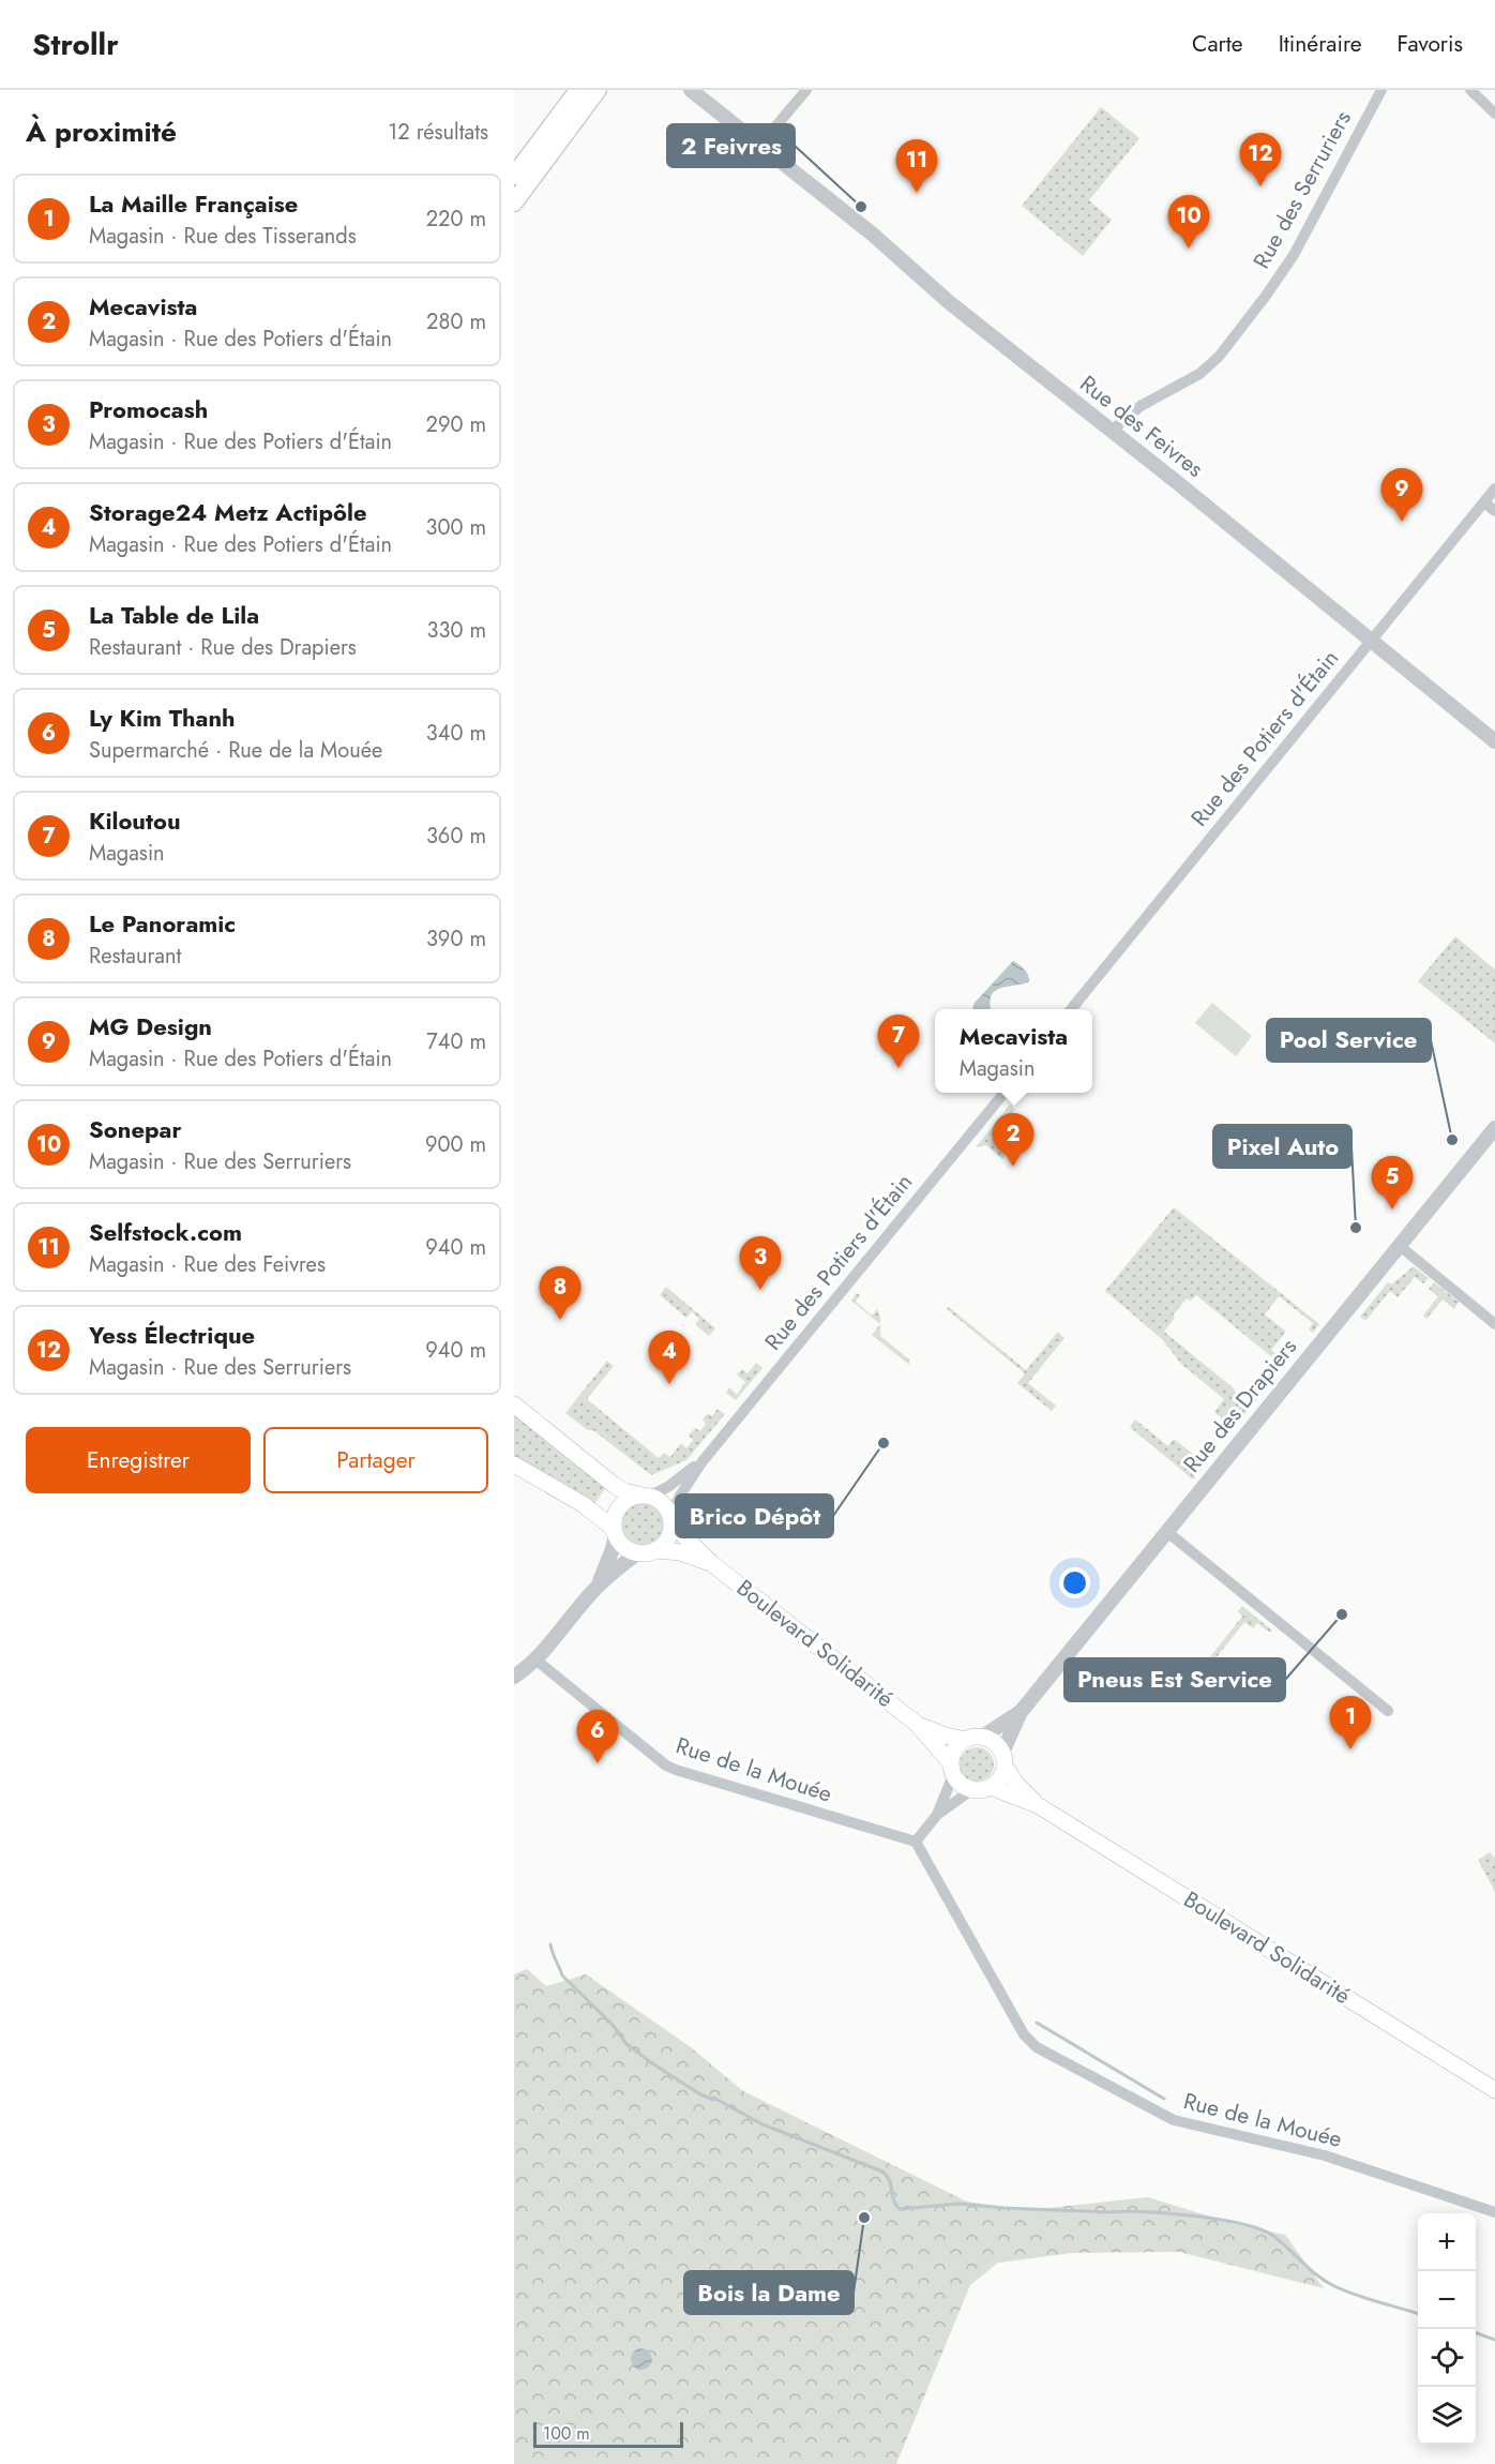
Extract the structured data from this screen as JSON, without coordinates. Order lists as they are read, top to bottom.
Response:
{
  "streets": {
    "main road": ["Boulevard Solidarité"],
    "street": [
      "Rue des Serruriers",
      "Rue des Feivres",
      "Rue des Potiers d'Étain",
      "Rue des Drapiers",
      "Rue de la Mouée"
    ]
  },
  "crossings": [
    ["Rue des Serruriers", "Rue des Feivres"],
    ["Rue des Feivres", "Rue des Potiers d'Étain"],
    ["Rue des Potiers d'Étain", "Boulevard Solidarité"],
    ["Rue des Drapiers", "Boulevard Solidarité"]
  ],
  "places": [
    "2 Feivres",
    "Pool Service",
    "Pixel Auto",
    "Brico Dépôt",
    "Pneus Est Service",
    "Bois la Dame"
  ],
  "scale_bar": "100 m",
  "page": {
    "header": "Strollr",
    "nav": ["Carte", "Itinéraire", "Favoris"],
    "heading": ["À proximité", "12 résultats"],
    "pins": [
      "12",
      "11",
      "10",
      "9",
      "7",
      "2",
      "5",
      "3",
      "8",
      "4",
      "1",
      "6"
    ],
    "list": [
      {
        "mark": "1",
        "name": "La Maille Française",
        "note": "Magasin · Rue des Tisserands",
        "value": "220 m"
      },
      {
        "mark": "2",
        "name": "Mecavista",
        "note": "Magasin · Rue des Potiers d'Étain",
        "value": "280 m"
      },
      {
        "mark": "3",
        "name": "Promocash",
        "note": "Magasin · Rue des Potiers d'Étain",
        "value": "290 m"
      },
      {
        "mark": "4",
        "name": "Storage24 Metz Actipôle",
        "note": "Magasin · Rue des Potiers d'Étain",
        "value": "300 m"
      },
      {
        "mark": "5",
        "name": "La Table de Lila",
        "note": "Restaurant · Rue des Drapiers",
        "value": "330 m"
      },
      {
        "mark": "6",
        "name": "Ly Kim Thanh",
        "note": "Supermarché · Rue de la Mouée",
        "value": "340 m"
      },
      {
        "mark": "7",
        "name": "Kiloutou",
        "note": "Magasin",
        "value": "360 m"
      },
      {
        "mark": "8",
        "name": "Le Panoramic",
        "note": "Restaurant",
        "value": "390 m"
      },
      {
        "mark": "9",
        "name": "MG Design",
        "note": "Magasin · Rue des Potiers d'Étain",
        "value": "740 m"
      },
      {
        "mark": "10",
        "name": "Sonepar",
        "note": "Magasin · Rue des Serruriers",
        "value": "900 m"
      },
      {
        "mark": "11",
        "name": "Selfstock.com",
        "note": "Magasin · Rue des Feivres",
        "value": "940 m"
      },
      {
        "mark": "12",
        "name": "Yess Électrique",
        "note": "Magasin · Rue des Serruriers",
        "value": "940 m"
      }
    ],
    "popup": ["Mecavista", "Magasin"],
    "buttons": ["Enregistrer", "Partager"],
    "map_buttons": ["+", "−"],
    "scale": "100 m"
  }
}
